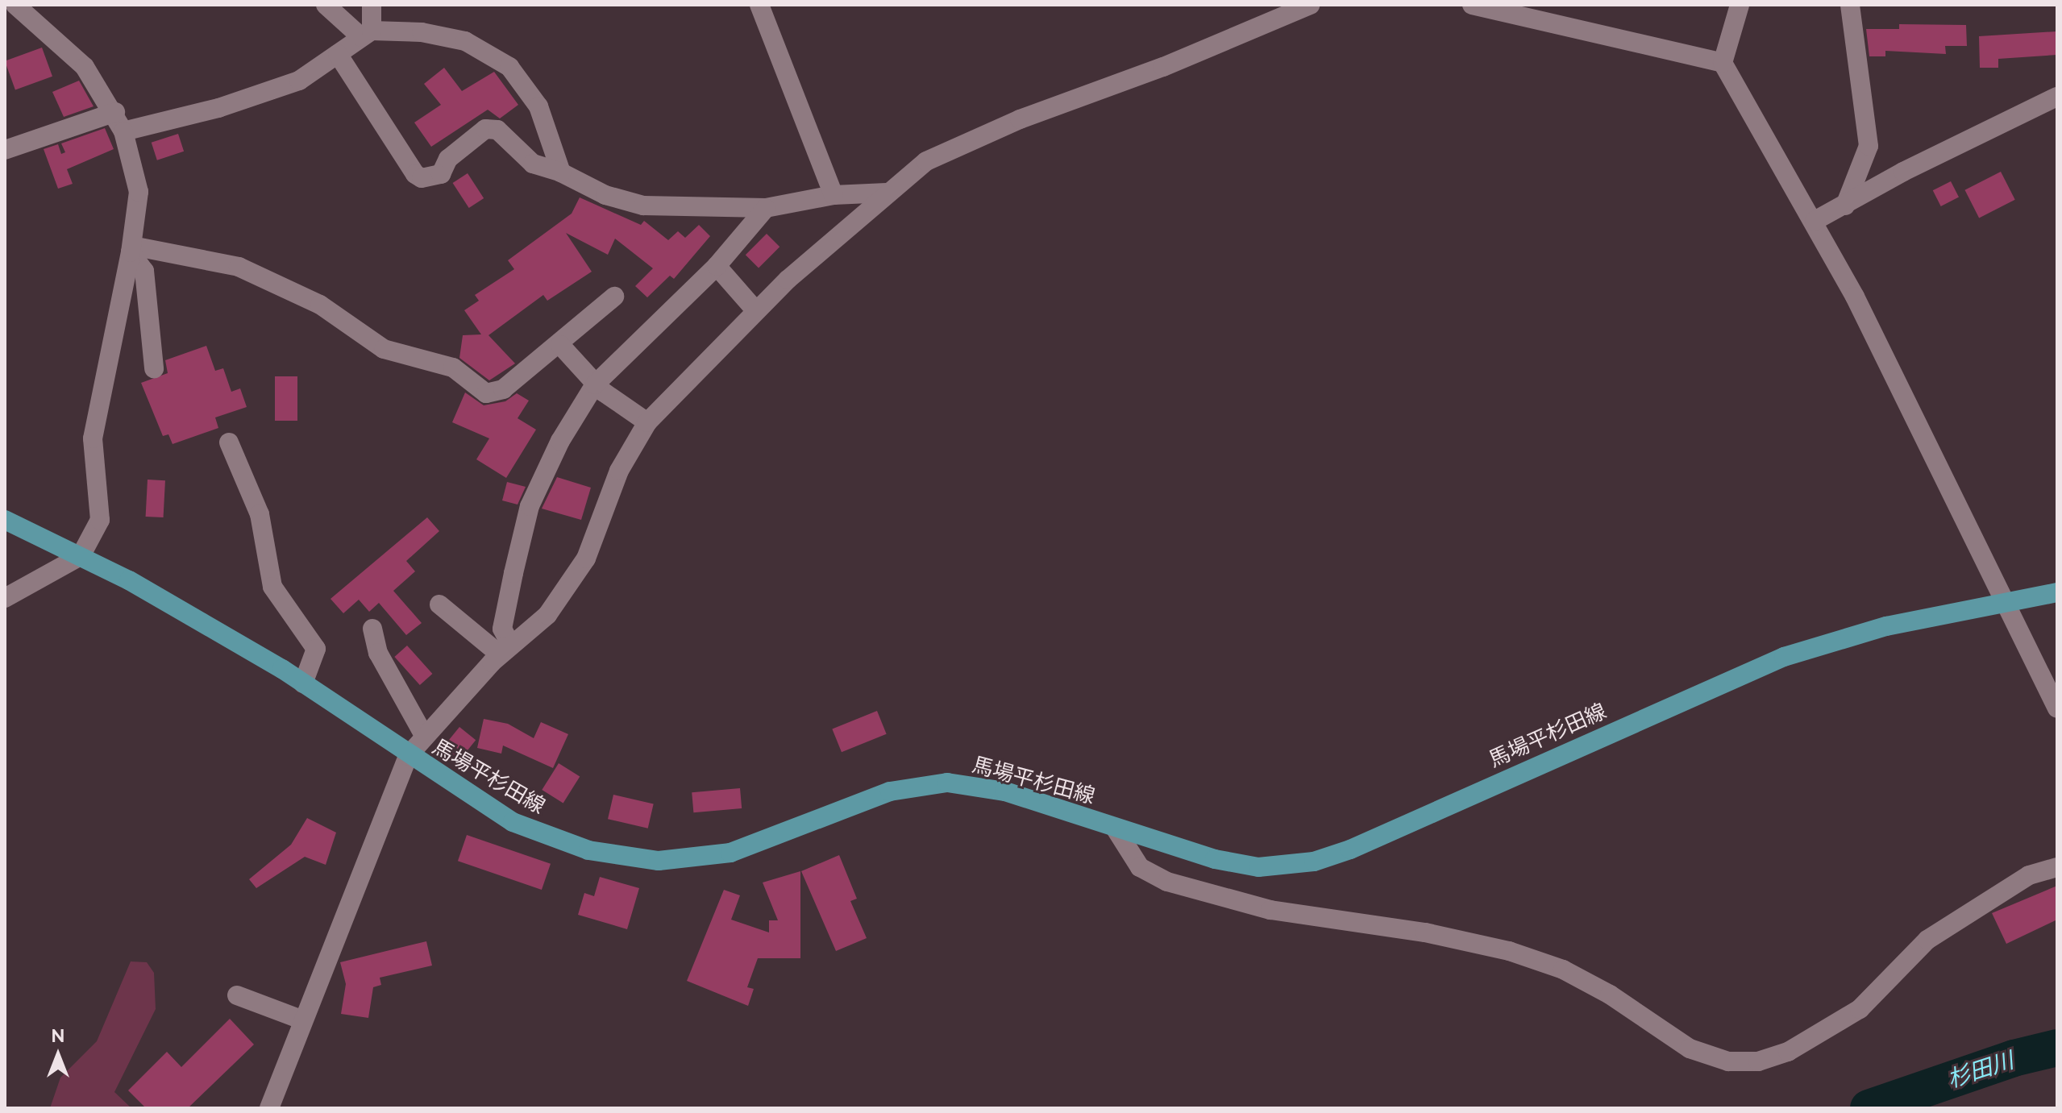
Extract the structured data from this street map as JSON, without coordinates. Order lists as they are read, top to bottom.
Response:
{
  "streets": {
    "main road": ["馬場平杉田線"]
  },
  "water": ["杉田川"],
  "north": "top"
}
